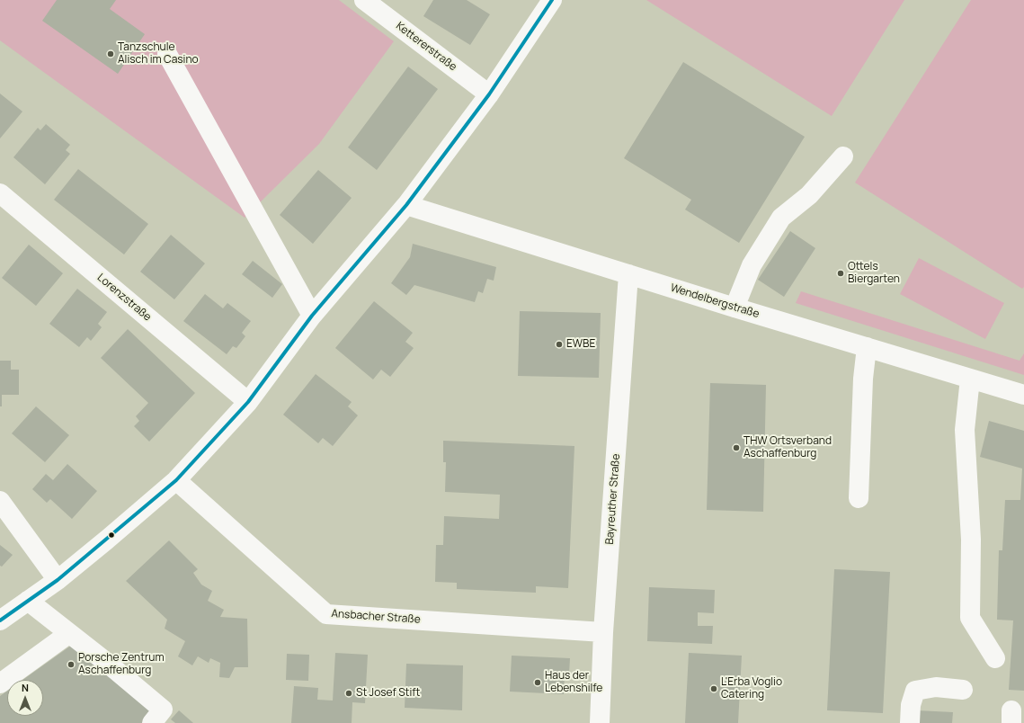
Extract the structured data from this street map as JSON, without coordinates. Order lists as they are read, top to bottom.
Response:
{
  "streets": {
    "street": [
      "Kettererstraße",
      "Lorenzstraße",
      "Wendelbergstraße",
      "Bayreuther Straße",
      "Ansbacher Straße"
    ]
  },
  "crossings": [
    ["Wendelbergstraße", "Bayreuther Straße"],
    ["Bayreuther Straße", "Ansbacher Straße"]
  ],
  "places": [
    "Tanzschule Alisch im Casino",
    "Ottels Biergarten",
    "EWBE",
    "THW Ortsverband Aschaffenburg",
    "Porsche Zentrum Aschaffenburg",
    "Haus der Lebenshilfe",
    "L'Erba Voglio Catering",
    "St Josef Stift"
  ],
  "north": "top"
}
